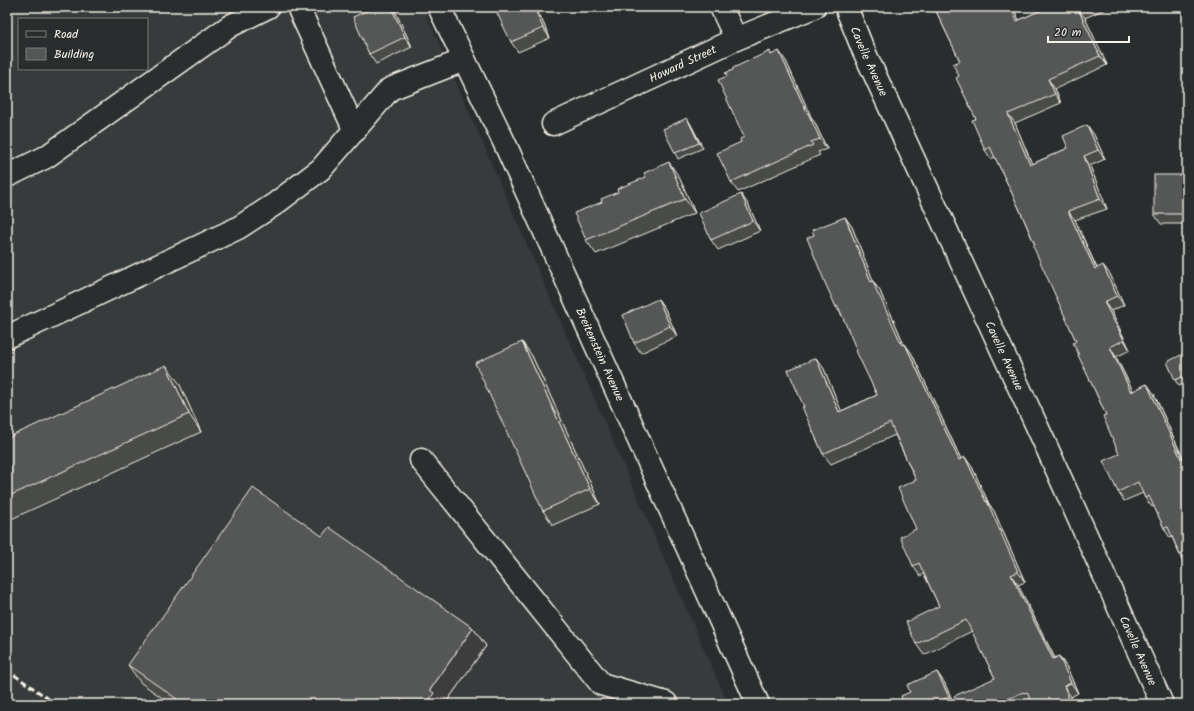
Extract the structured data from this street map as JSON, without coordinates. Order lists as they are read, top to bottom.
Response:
{
  "streets": {
    "street": ["Cavelle Avenue", "Howard Street", "Breitenstein Avenue"]
  },
  "legend": ["Road", "Building"],
  "scale_bar": "20 m"
}
